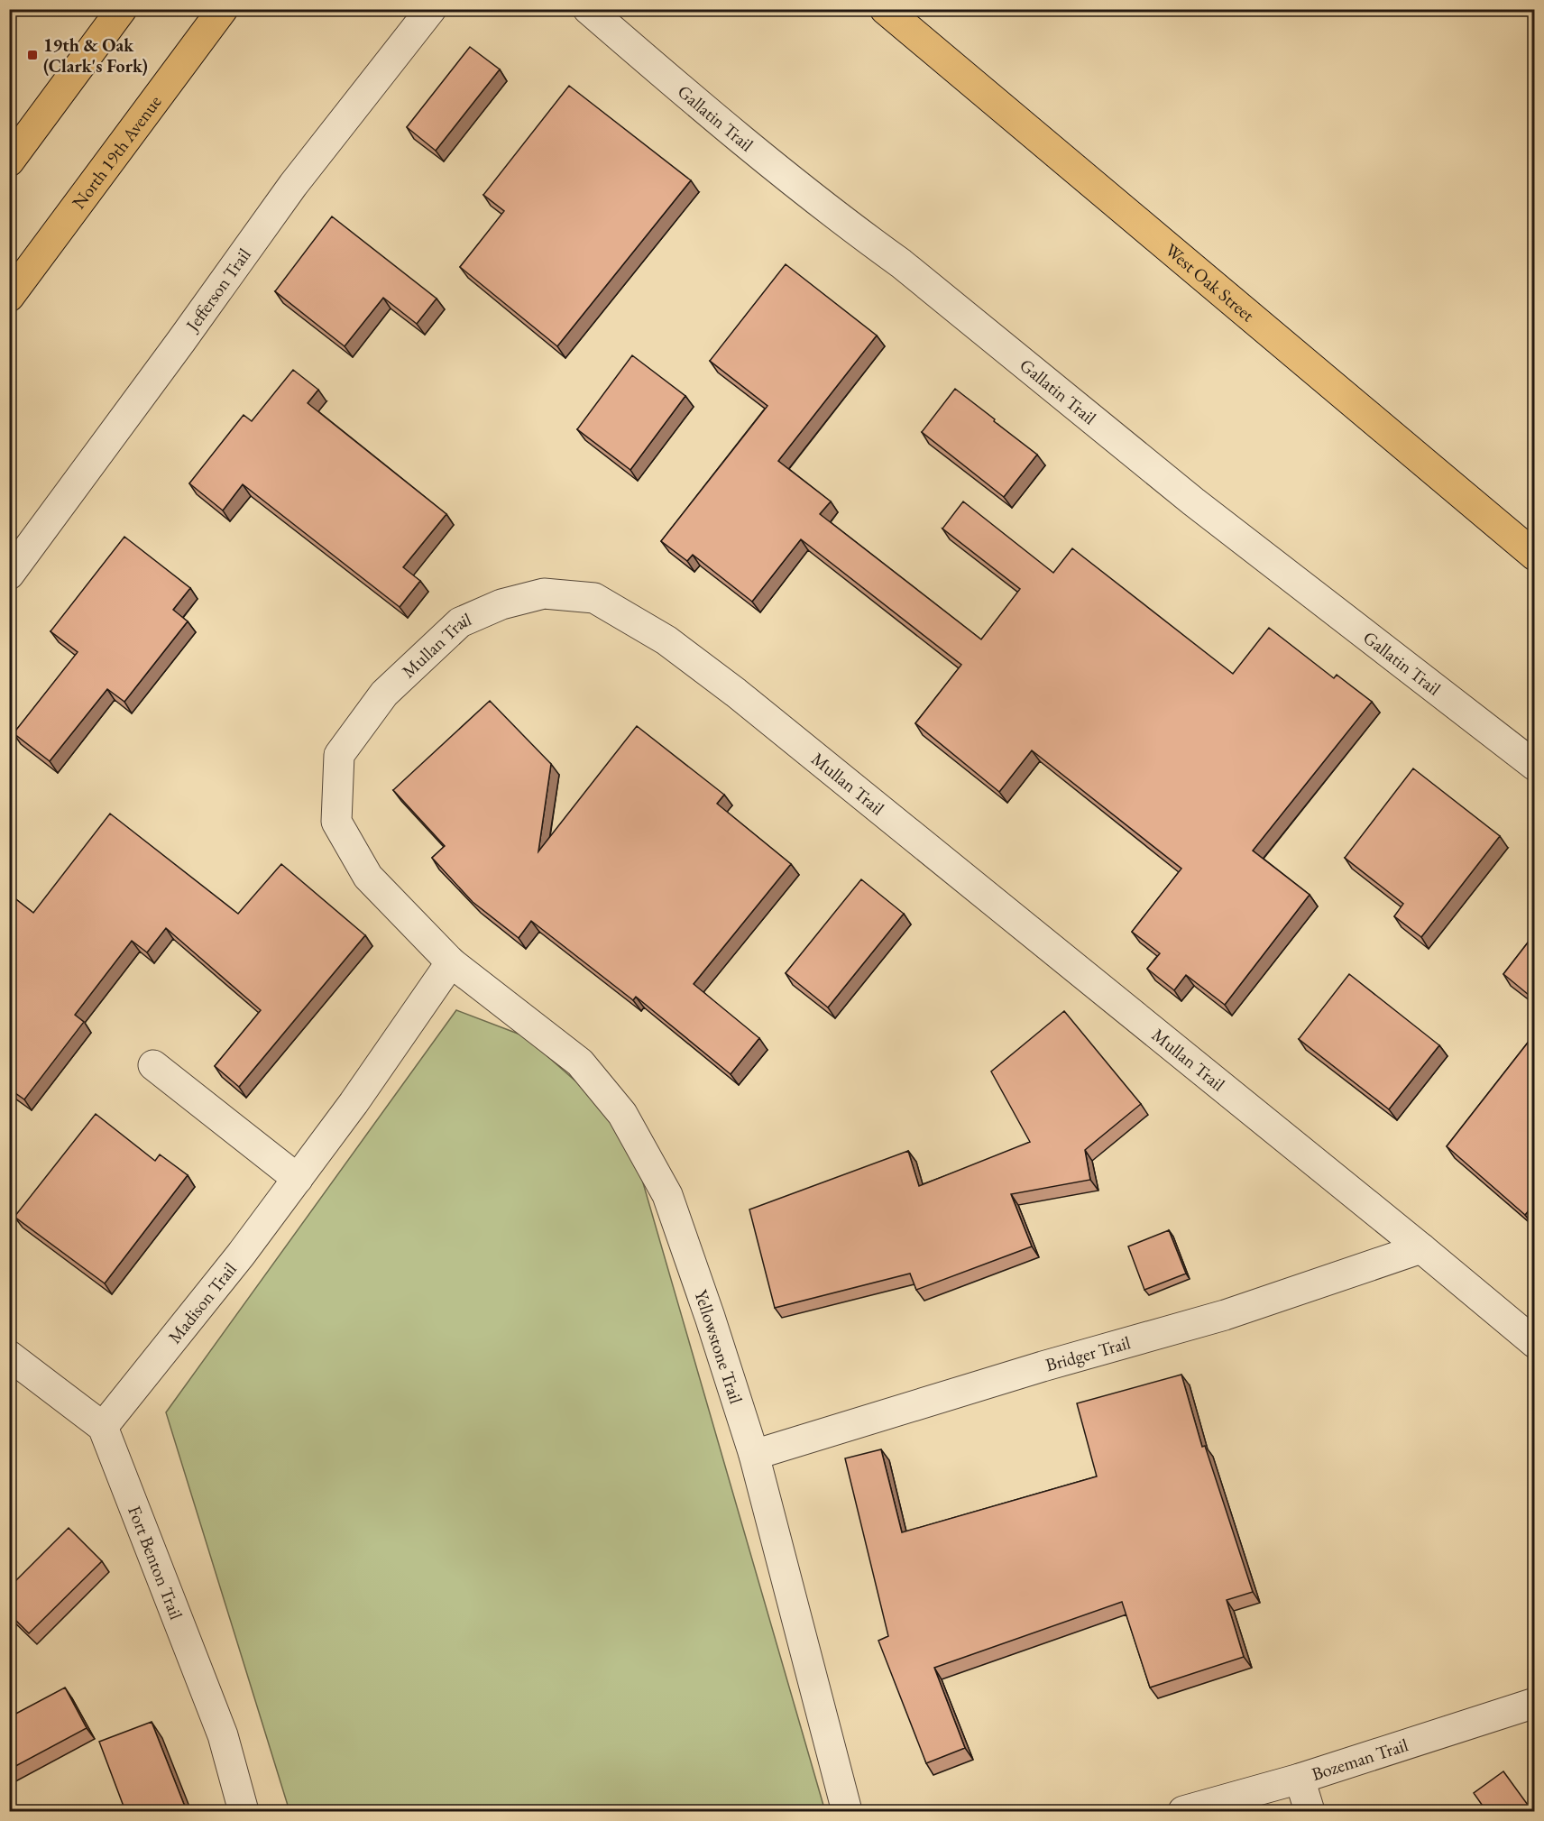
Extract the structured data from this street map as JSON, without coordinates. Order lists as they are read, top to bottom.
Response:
{
  "streets": {
    "main road": ["North 19th Avenue", "West Oak Street"],
    "street": [
      "Gallatin Trail",
      "Jefferson Trail",
      "Mullan Trail",
      "Madison Trail",
      "Yellowstone Trail",
      "Bridger Trail",
      "Fort Benton Trail",
      "Bozeman Trail"
    ]
  },
  "crossings": [
    ["Mullan Trail", "Madison Trail"],
    ["Mullan Trail", "Yellowstone Trail"],
    ["Mullan Trail", "Bridger Trail"],
    ["Madison Trail", "Yellowstone Trail"],
    ["Madison Trail", "Fort Benton Trail"],
    ["Yellowstone Trail", "Bridger Trail"]
  ],
  "places": {
    "transit": ["19th & Oak (Clark's Fork)"]
  }
}
